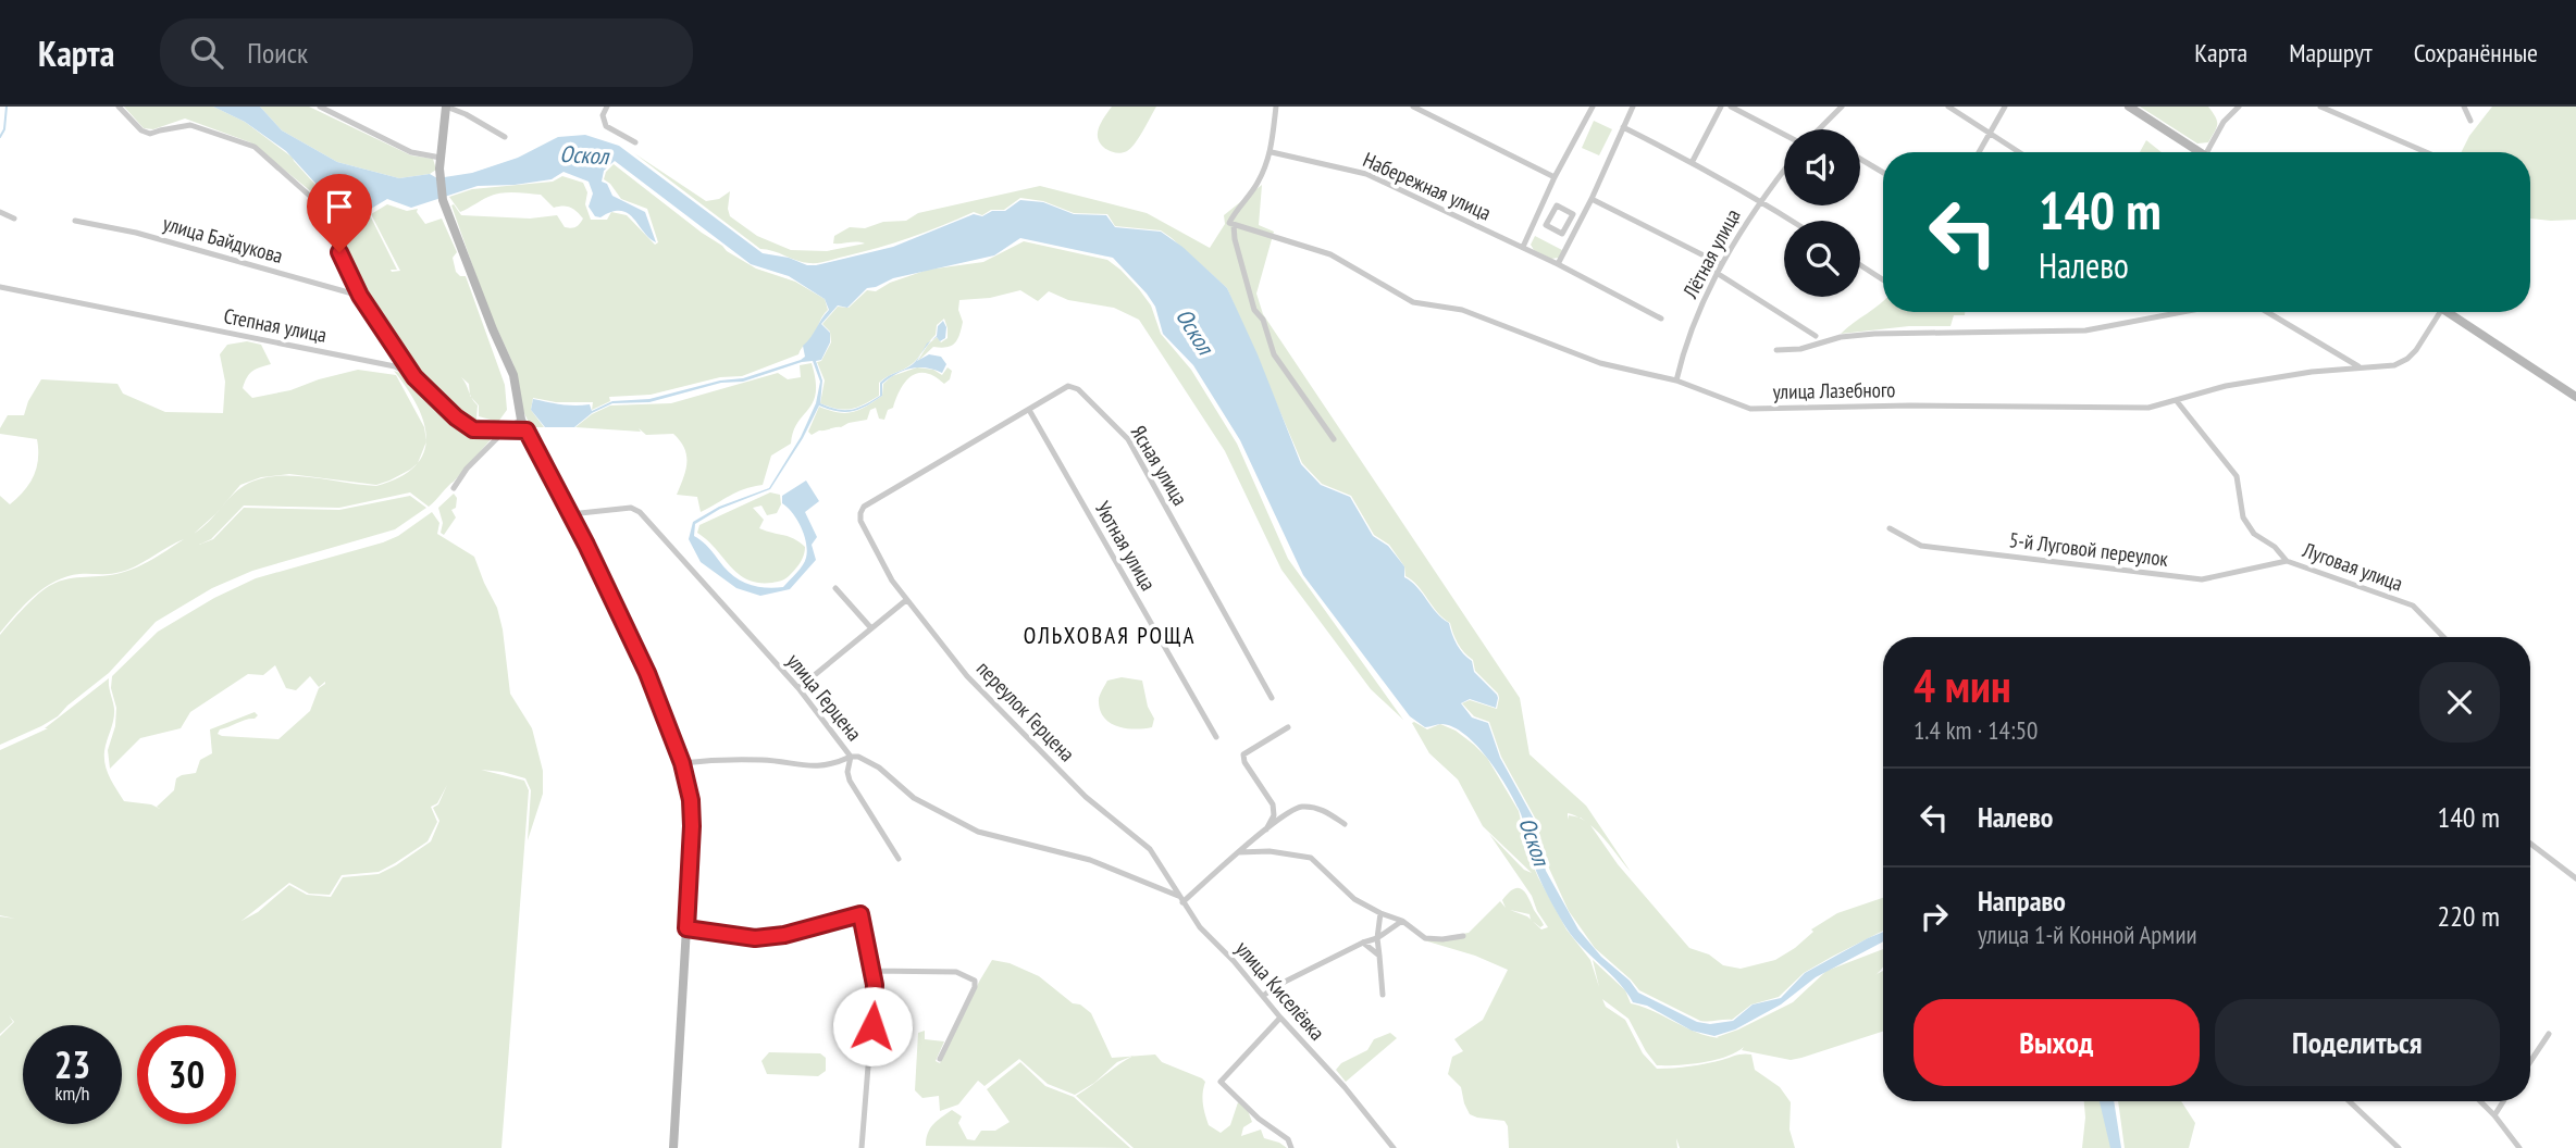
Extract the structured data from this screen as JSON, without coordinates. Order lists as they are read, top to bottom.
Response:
{
  "streets": {
    "street": [
      "Набережная улица",
      "улица Байдукова",
      "Лётная улица",
      "Степная улица",
      "улица Лазебного",
      "Ясная улица",
      "Уютная улица",
      "5-й Луговой переулок",
      "Луговая улица",
      "улица Герцена",
      "переулок Герцена",
      "улица Киселёвка"
    ]
  },
  "crossings": [
    ["Лётная улица", "улица Лазебного"],
    ["улица Лазебного", "Луговая улица"],
    ["Ясная улица", "Уютная улица"],
    ["Ясная улица", "переулок Герцена"],
    ["5-й Луговой переулок", "Луговая улица"],
    ["улица Герцена", "улица Киселёвка"],
    ["переулок Герцена", "улица Киселёвка"]
  ],
  "districts": ["ОЛЬХОВАЯ РОЩА"],
  "water": ["Оскол"],
  "page": {
    "header": "Карта",
    "search": "Поиск",
    "nav": ["Карта", "Маршрут", "Сохранённые"],
    "turn": ["140 m", "Налево"],
    "heading": ["4 мин", "1.4 km · 14:50"],
    "list": [
      {
        "name": "Налево",
        "value": "140 m"
      },
      {
        "name": "Направо",
        "note": "улица 1-й Конной Армии",
        "value": "220 m"
      }
    ],
    "buttons": ["Выход", "Поделиться"],
    "speed": "23 km/h",
    "limit": "30"
  }
}
